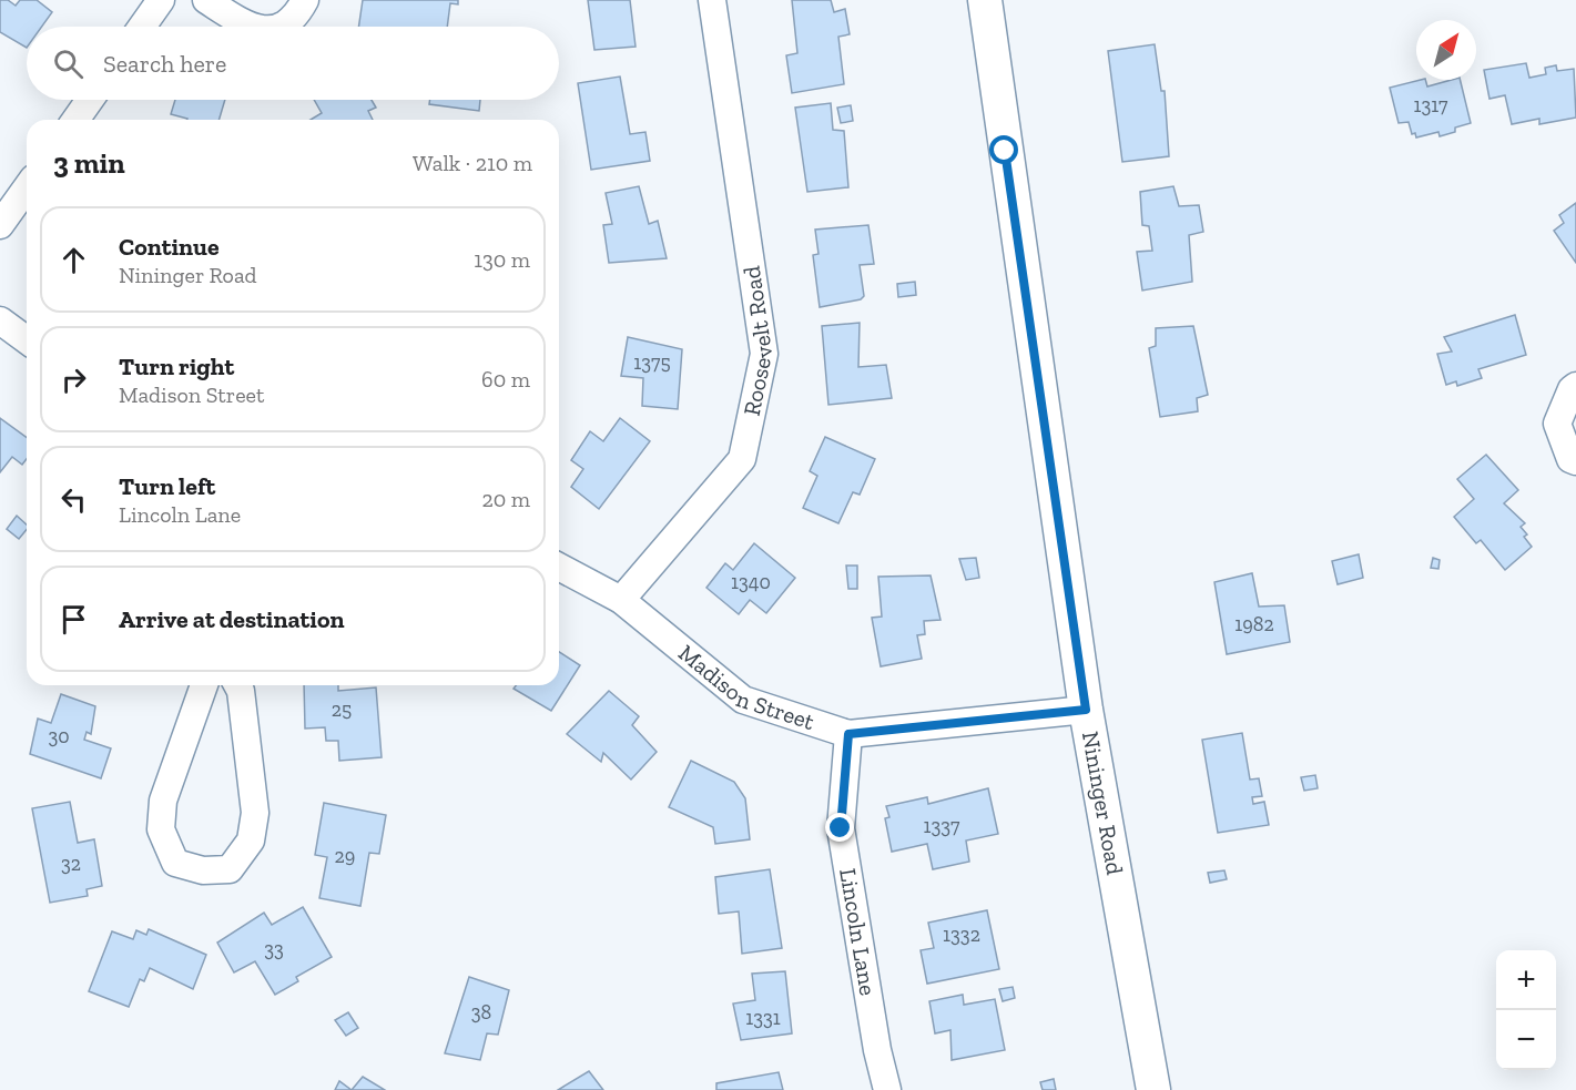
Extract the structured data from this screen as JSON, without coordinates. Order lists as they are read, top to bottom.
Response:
{
  "streets": {
    "street": [
      "Roosevelt Road",
      "Madison Street",
      "Nininger Road",
      "Lincoln Lane"
    ]
  },
  "crossings": [
    ["Roosevelt Road", "Madison Street"],
    ["Madison Street", "Nininger Road"],
    ["Madison Street", "Lincoln Lane"]
  ],
  "house_numbers": [
    "1317",
    "1375",
    "1340",
    "1982",
    "25",
    "30",
    "1337",
    "29",
    "32",
    "1332",
    "33",
    "38",
    "1331"
  ],
  "north": "top right",
  "page": {
    "search": "Search here",
    "heading": ["3 min", "Walk · 210 m"],
    "list": [
      ["Continue", "Nininger Road", "130 m"],
      ["Turn right", "Madison Street", "60 m"],
      ["Turn left", "Lincoln Lane", "20 m"],
      "Arrive at destination"
    ],
    "map_buttons": ["+", "−"]
  }
}
